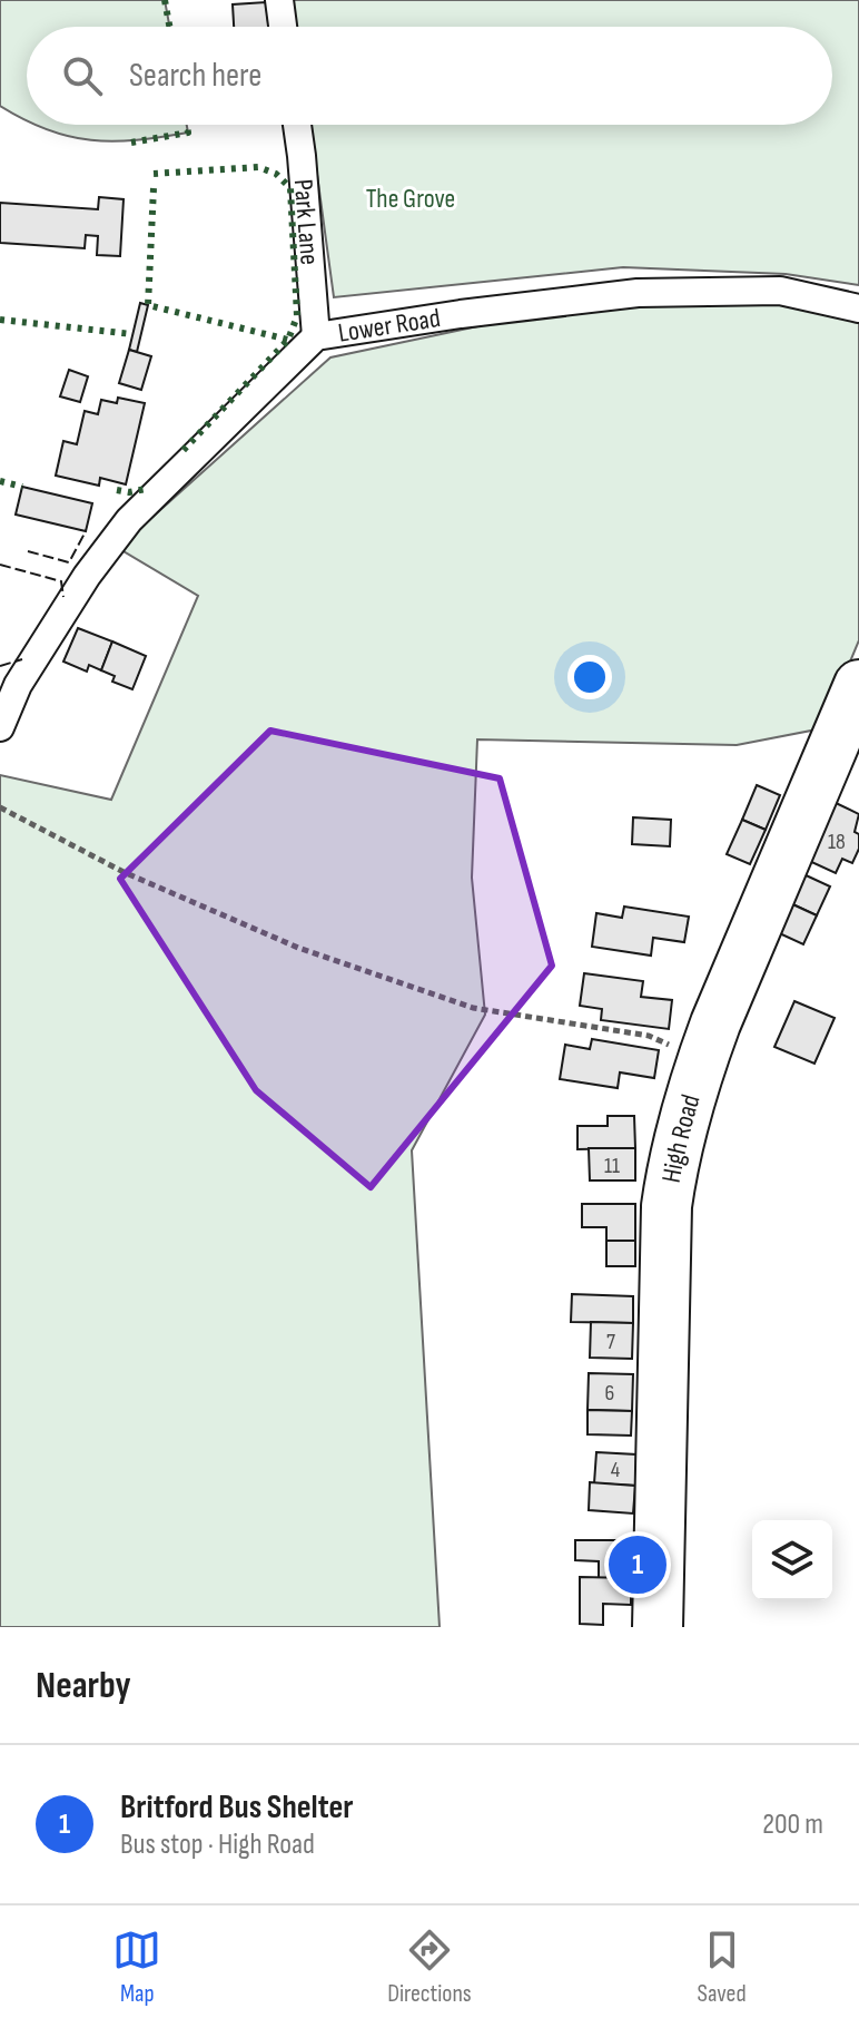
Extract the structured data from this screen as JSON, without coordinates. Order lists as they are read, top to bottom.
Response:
{
  "streets": {
    "highway": ["High Road"],
    "street": ["Park Lane", "Lower Road"]
  },
  "crossings": [
    ["Park Lane", "Lower Road"]
  ],
  "parks": ["The Grove"],
  "house_numbers": [
    "18",
    "11",
    "7",
    "6",
    "4"
  ],
  "page": {
    "search": "Search here",
    "pins": "1",
    "heading": "Nearby",
    "list": [
      {
        "mark": "1",
        "name": "Britford Bus Shelter",
        "note": "Bus stop · High Road",
        "value": "200 m"
      }
    ],
    "nav": ["Map", "Directions", "Saved"]
  }
}
